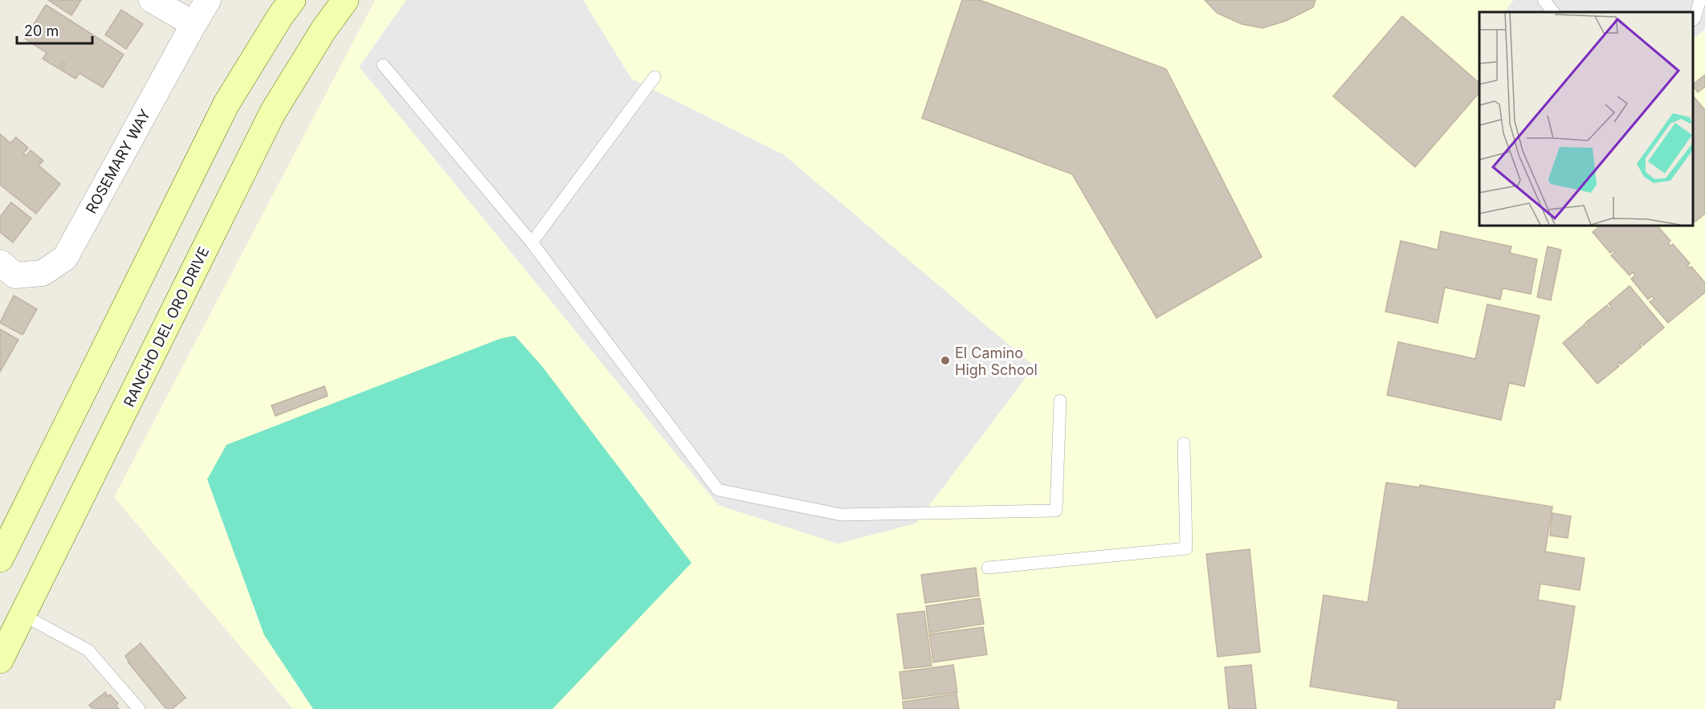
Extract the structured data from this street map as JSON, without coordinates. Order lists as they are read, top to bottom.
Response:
{
  "streets": {
    "main road": ["RANCHO DEL ORO DRIVE"],
    "street": ["ROSEMARY WAY"]
  },
  "places": ["El Camino High School"],
  "scale_bar": "20 m"
}
